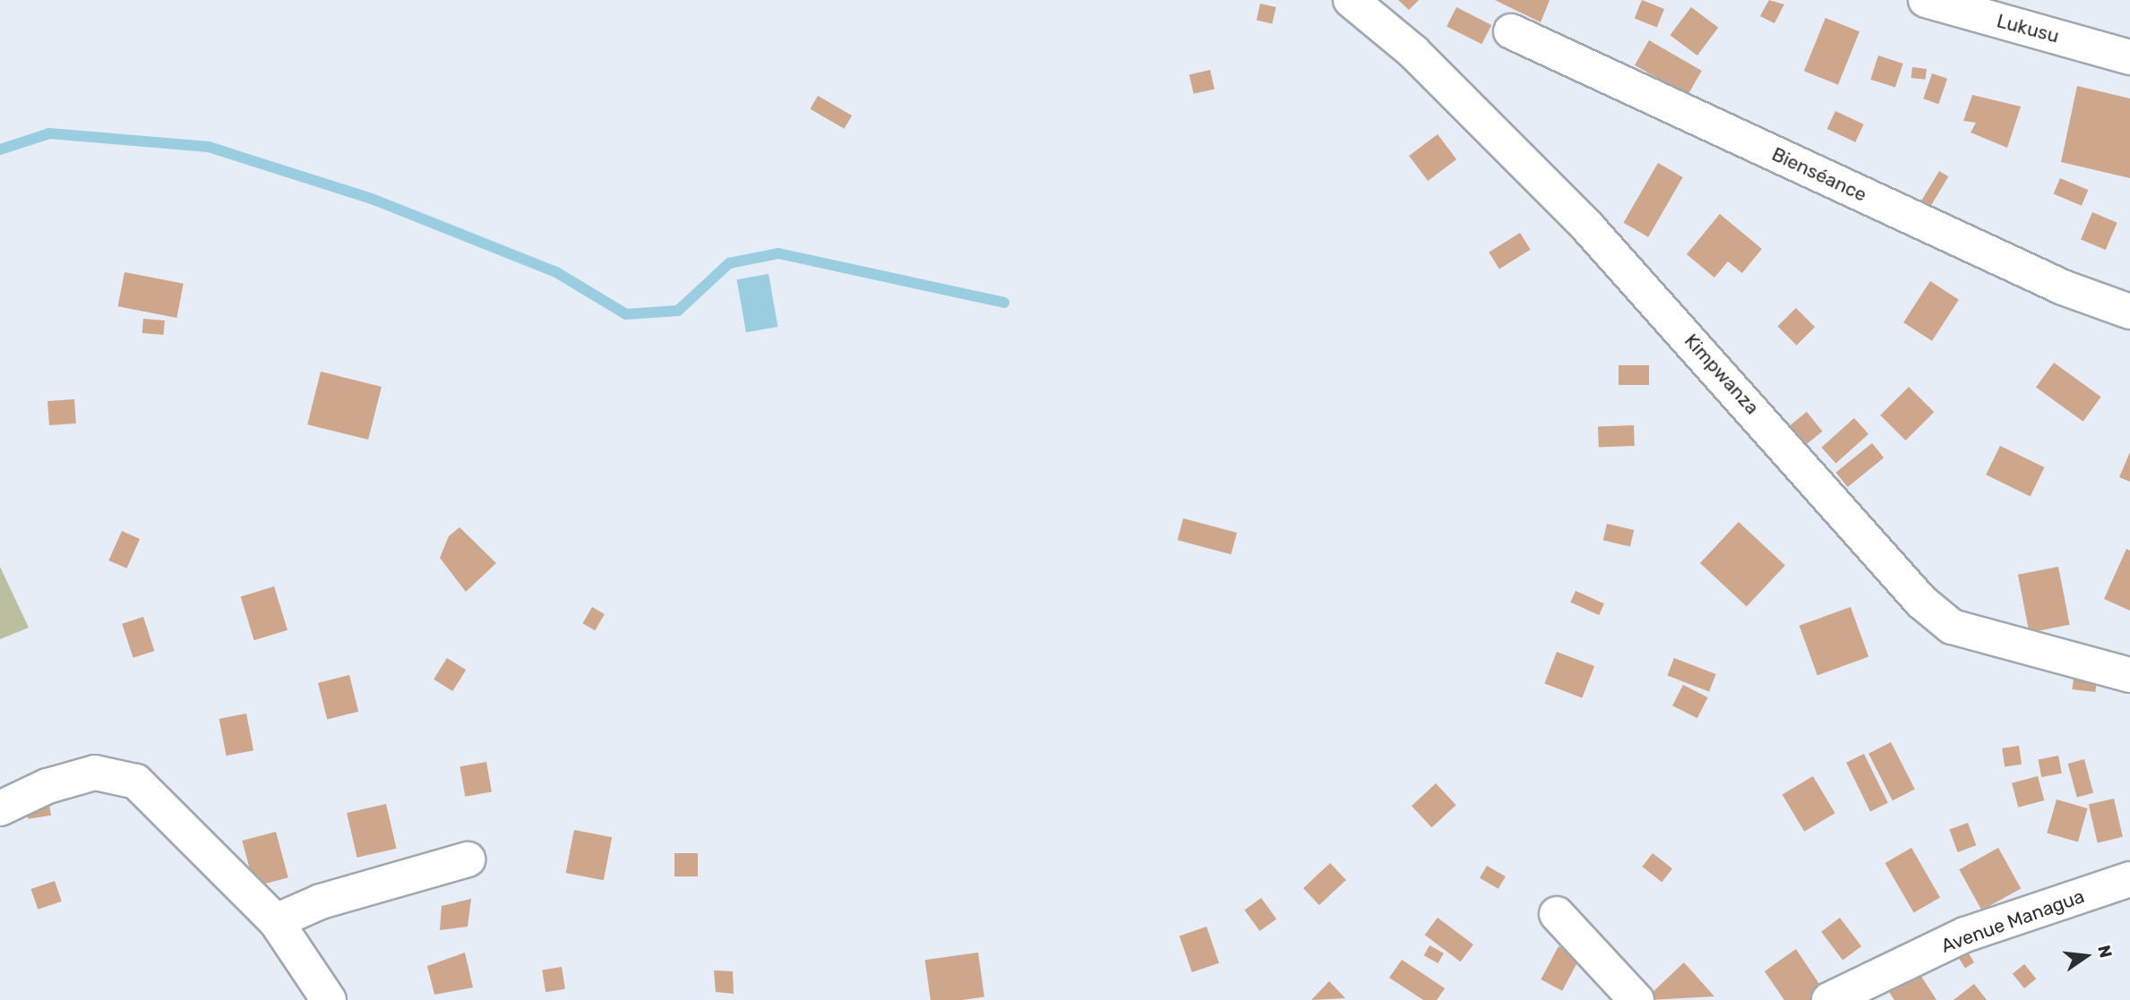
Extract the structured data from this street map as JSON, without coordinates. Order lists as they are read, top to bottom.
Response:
{
  "streets": {
    "street": [
      "Lukusu",
      "Bienséance",
      "Kimpwanza",
      "Avenue Managua"
    ]
  },
  "north": "right"
}
